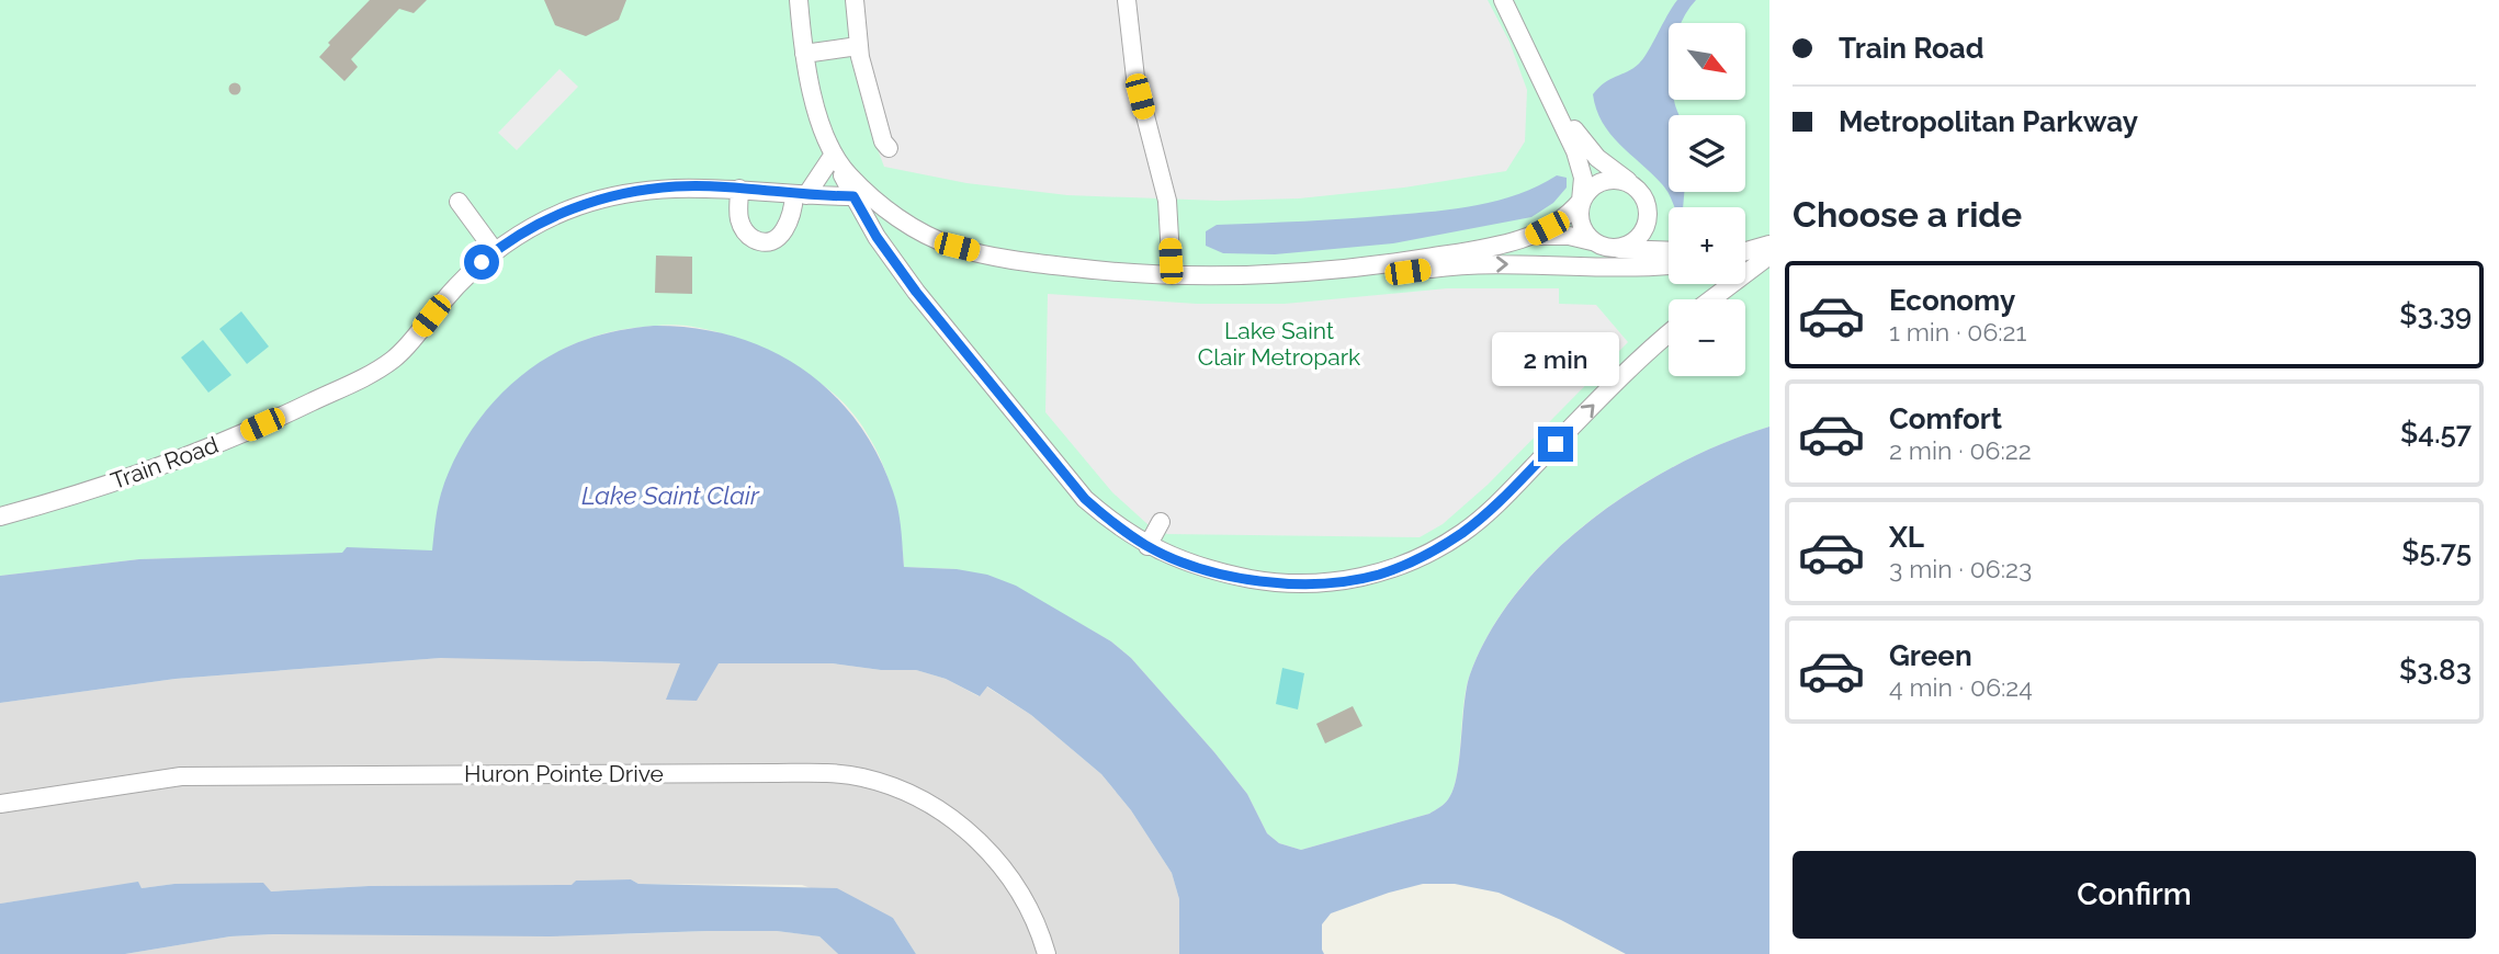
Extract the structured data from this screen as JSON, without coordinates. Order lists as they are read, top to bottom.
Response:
{
  "streets": {
    "street": ["Train Road", "Huron Pointe Drive"]
  },
  "water": ["Lake Saint Clair"],
  "parks": ["Lake Saint Clair Metropark"],
  "north": "bottom right",
  "page": {
    "banner": ["Train Road", "Metropolitan Parkway"],
    "map_buttons": ["+", "−"],
    "heading": "Choose a ride",
    "list": [
      {
        "name": "Economy",
        "note": "1 min · 06:21",
        "value": "$3.39"
      },
      {
        "name": "Comfort",
        "note": "2 min · 06:22",
        "value": "$4.57"
      },
      {
        "name": "XL",
        "note": "3 min · 06:23",
        "value": "$5.75"
      },
      {
        "name": "Green",
        "note": "4 min · 06:24",
        "value": "$3.83"
      }
    ],
    "bubble": "2 min",
    "buttons": "Confirm"
  }
}
